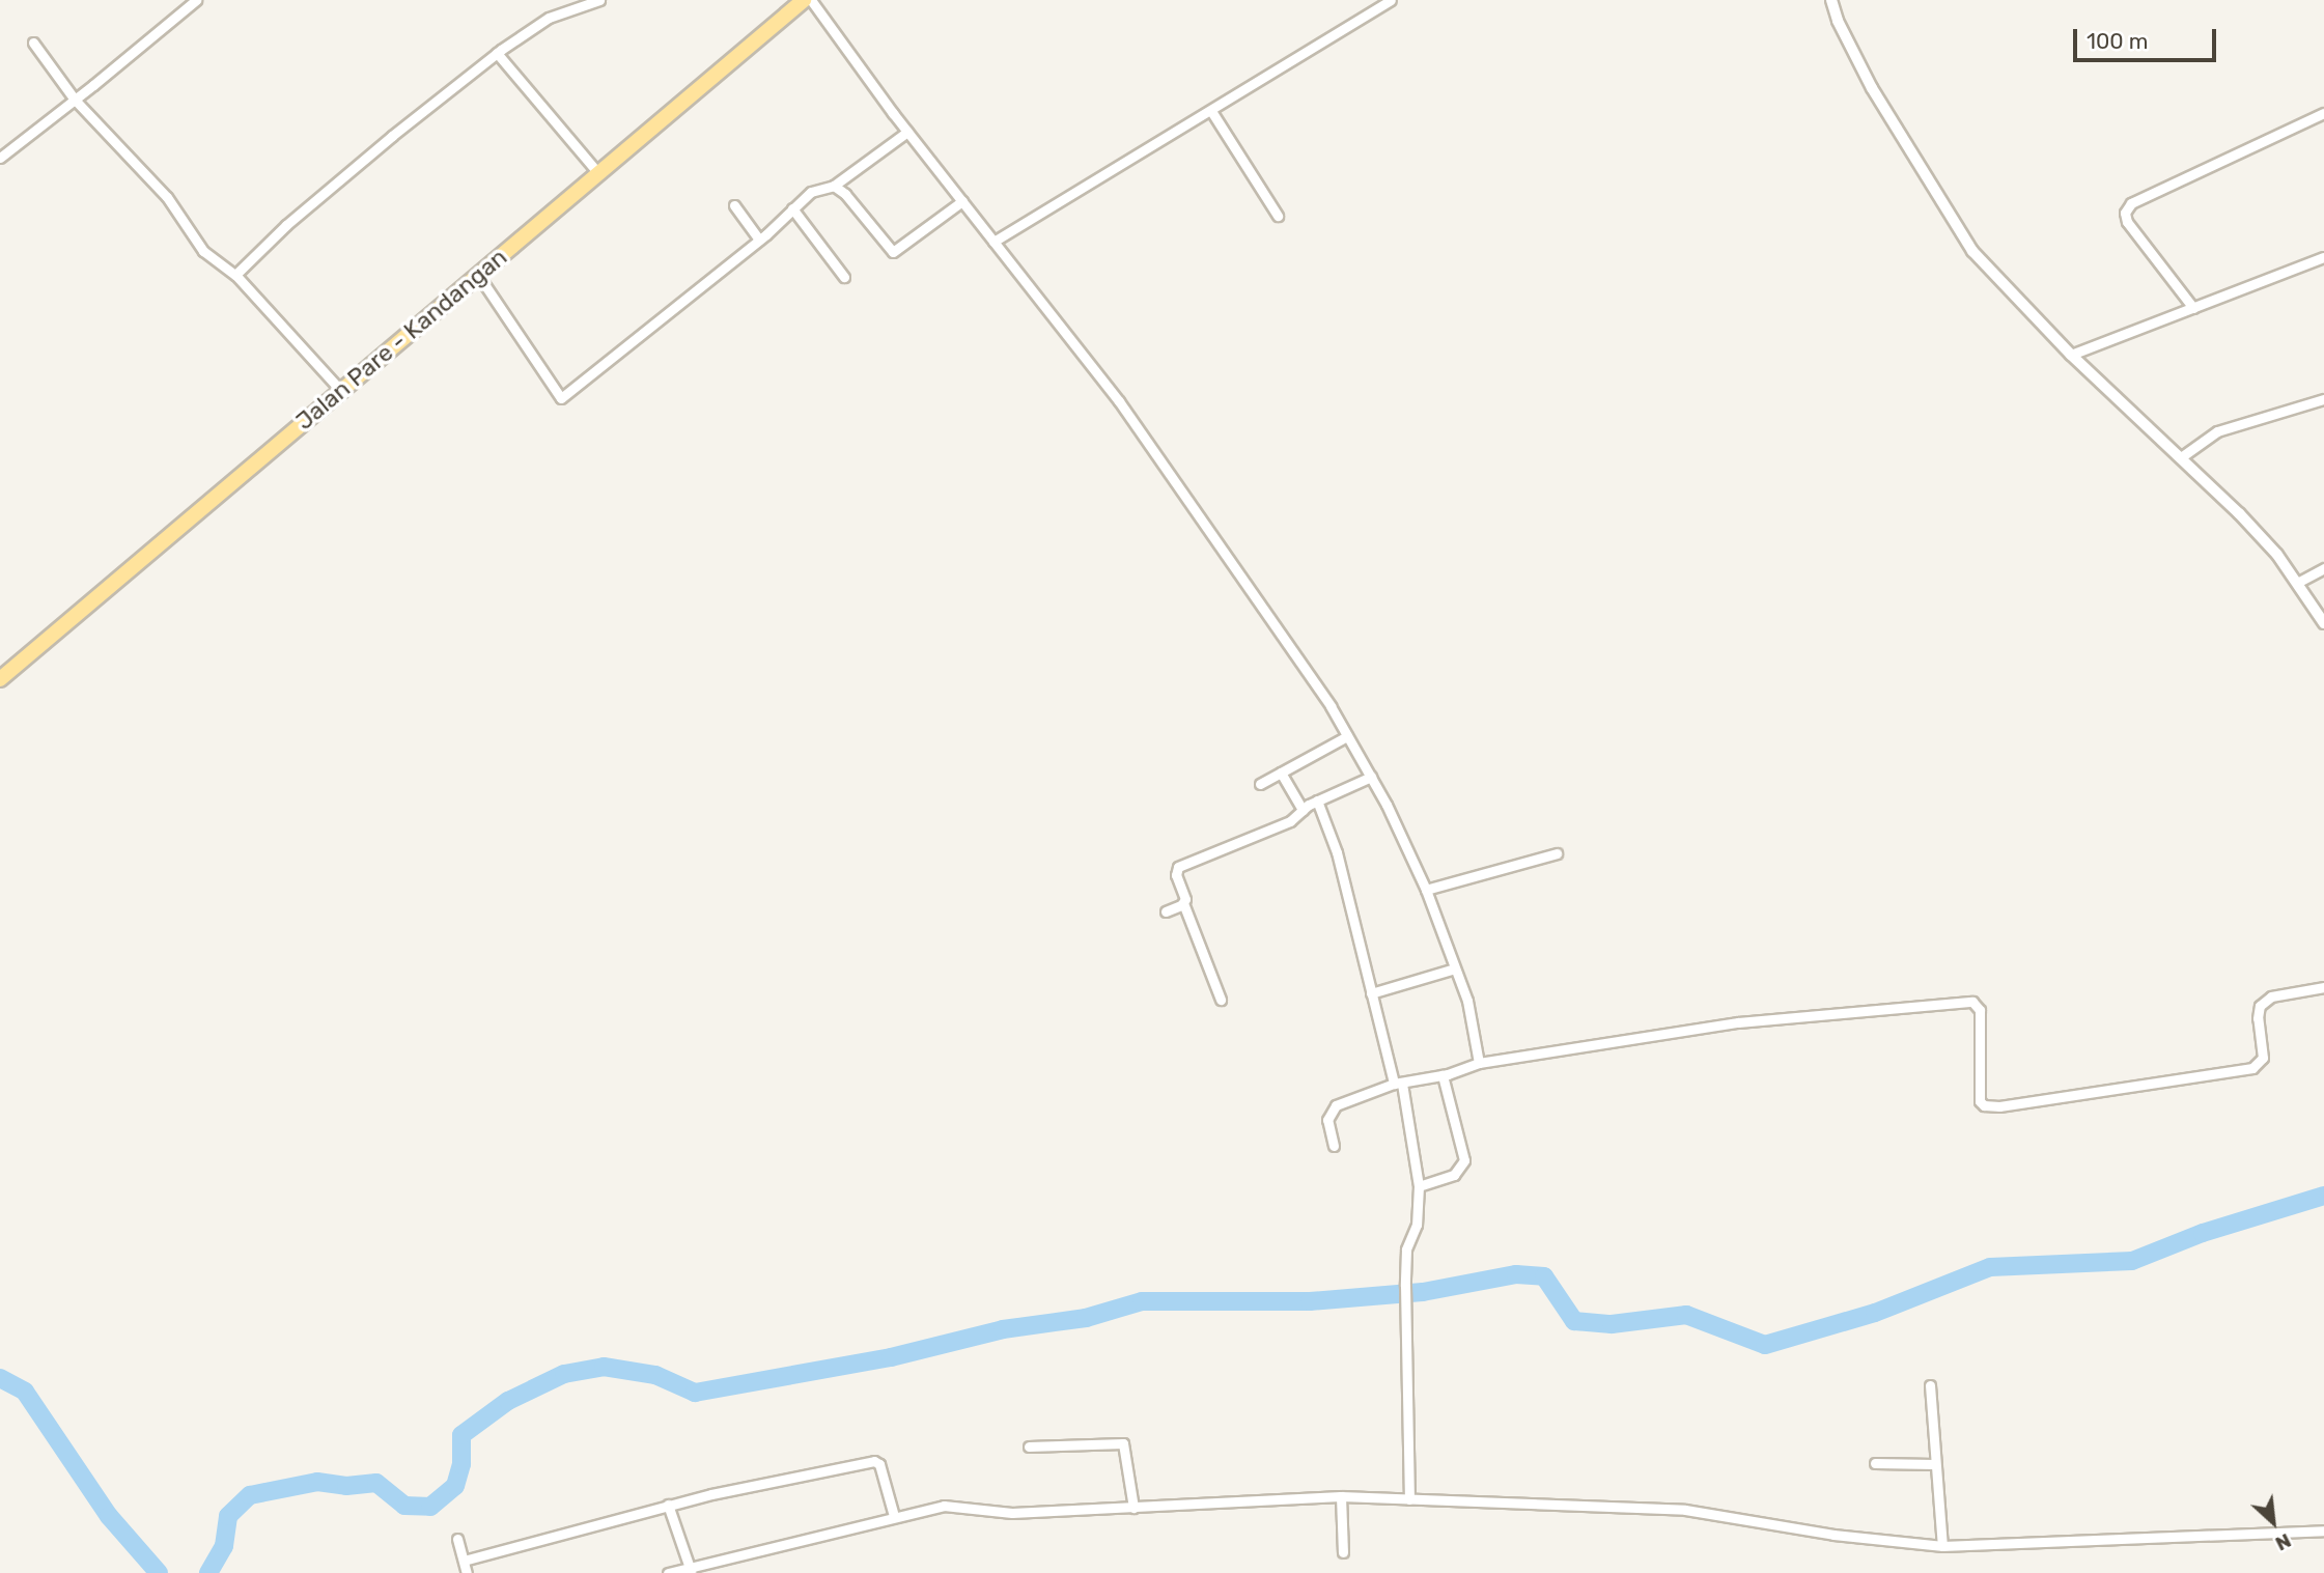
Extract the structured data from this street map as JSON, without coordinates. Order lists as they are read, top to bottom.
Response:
{
  "streets": {
    "main road": ["Jalan Pare - Kandangan"]
  },
  "scale_bar": "100 m",
  "north": "bottom right"
}
